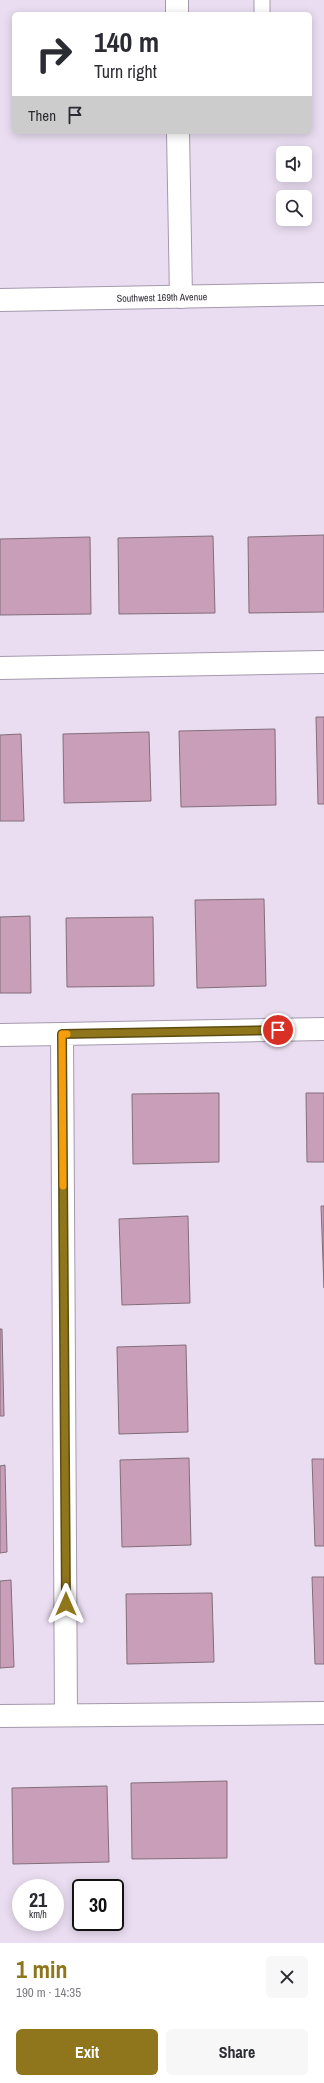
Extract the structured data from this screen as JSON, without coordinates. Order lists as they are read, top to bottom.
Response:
{
  "streets": {
    "street": ["Southwest 169th Avenue"]
  },
  "page": {
    "turn": ["140 m", "Turn right"],
    "then": "Then",
    "speed": "21 km/h",
    "limit": "30",
    "heading": ["1 min", "190 m · 14:35"],
    "buttons": ["Exit", "Share"]
  }
}
